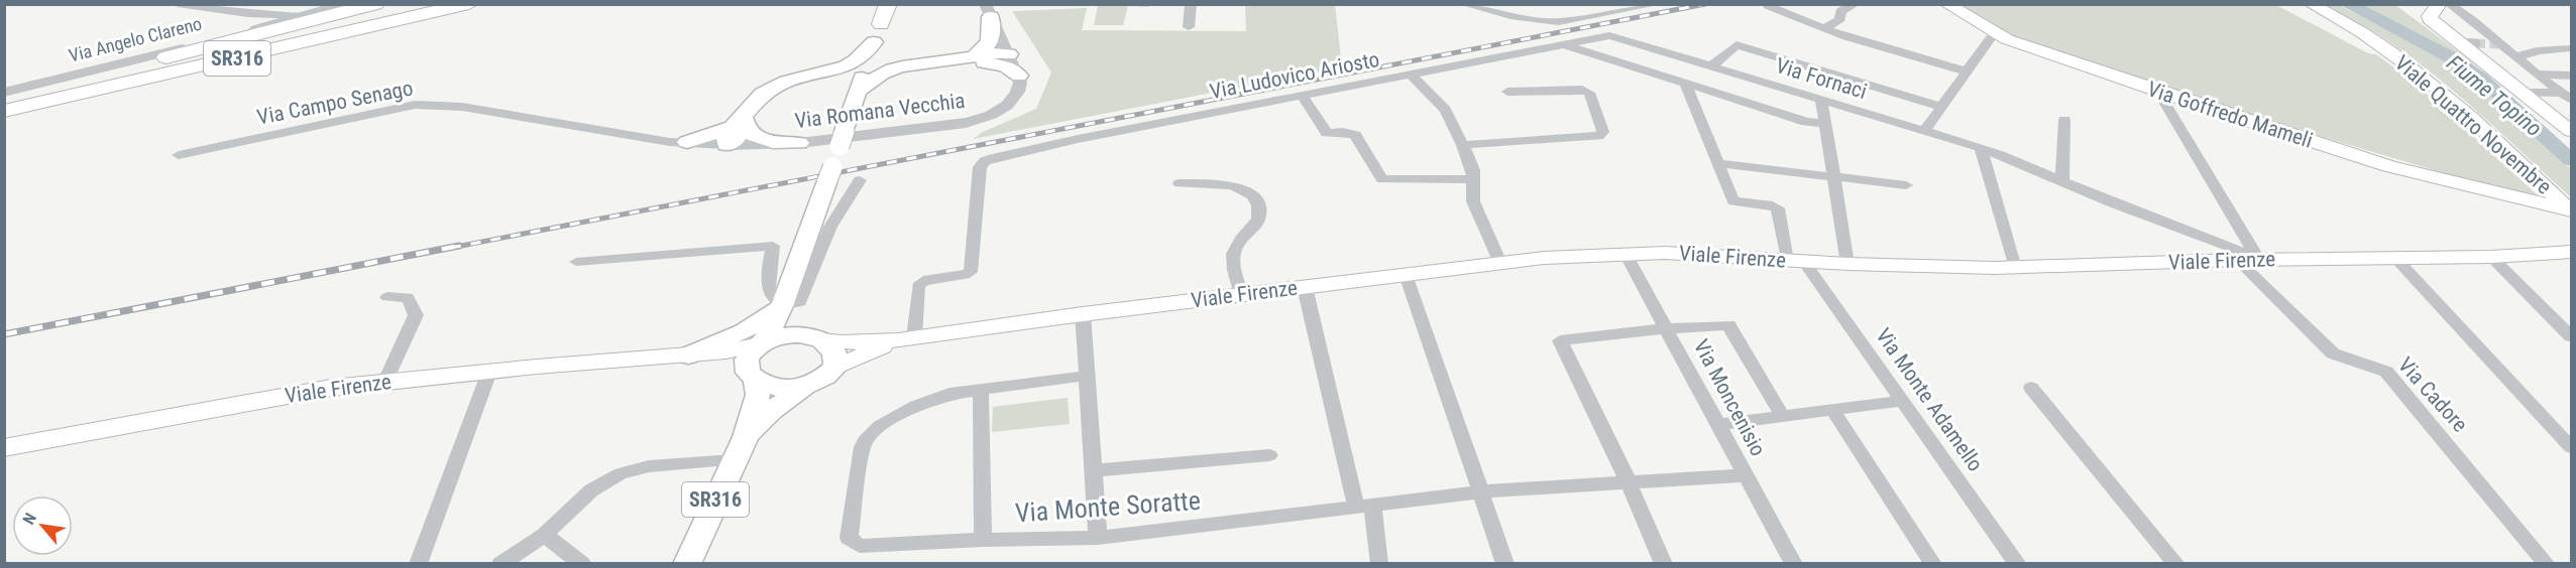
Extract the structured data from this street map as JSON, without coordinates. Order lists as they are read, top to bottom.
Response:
{
  "streets": {
    "highway": ["SR316"],
    "main road": ["Via Goffredo Mameli", "Viale Quattro Novembre", "Viale Firenze"],
    "street": [
      "Via Angelo Clareno",
      "Via Ludovico Ariosto",
      "Via Fornaci",
      "Via Campo Senago",
      "Via Romana Vecchia",
      "Via Cadore",
      "Via Moncenisio",
      "Via Monte Adamello",
      "Via Monte Soratte"
    ]
  },
  "crossings": [
    ["SR316", "Viale Firenze"],
    ["Via Ludovico Ariosto", "Via Fornaci"],
    ["Via Ludovico Ariosto", "Viale Firenze"],
    ["Via Fornaci", "Viale Firenze"],
    ["Via Goffredo Mameli", "Viale Quattro Novembre"],
    ["Viale Firenze", "Via Cadore"],
    ["Viale Firenze", "Via Moncenisio"],
    ["Viale Firenze", "Via Monte Adamello"],
    ["Via Moncenisio", "Via Monte Soratte"]
  ],
  "water": ["Fiume Topino"],
  "north": "top left"
}
